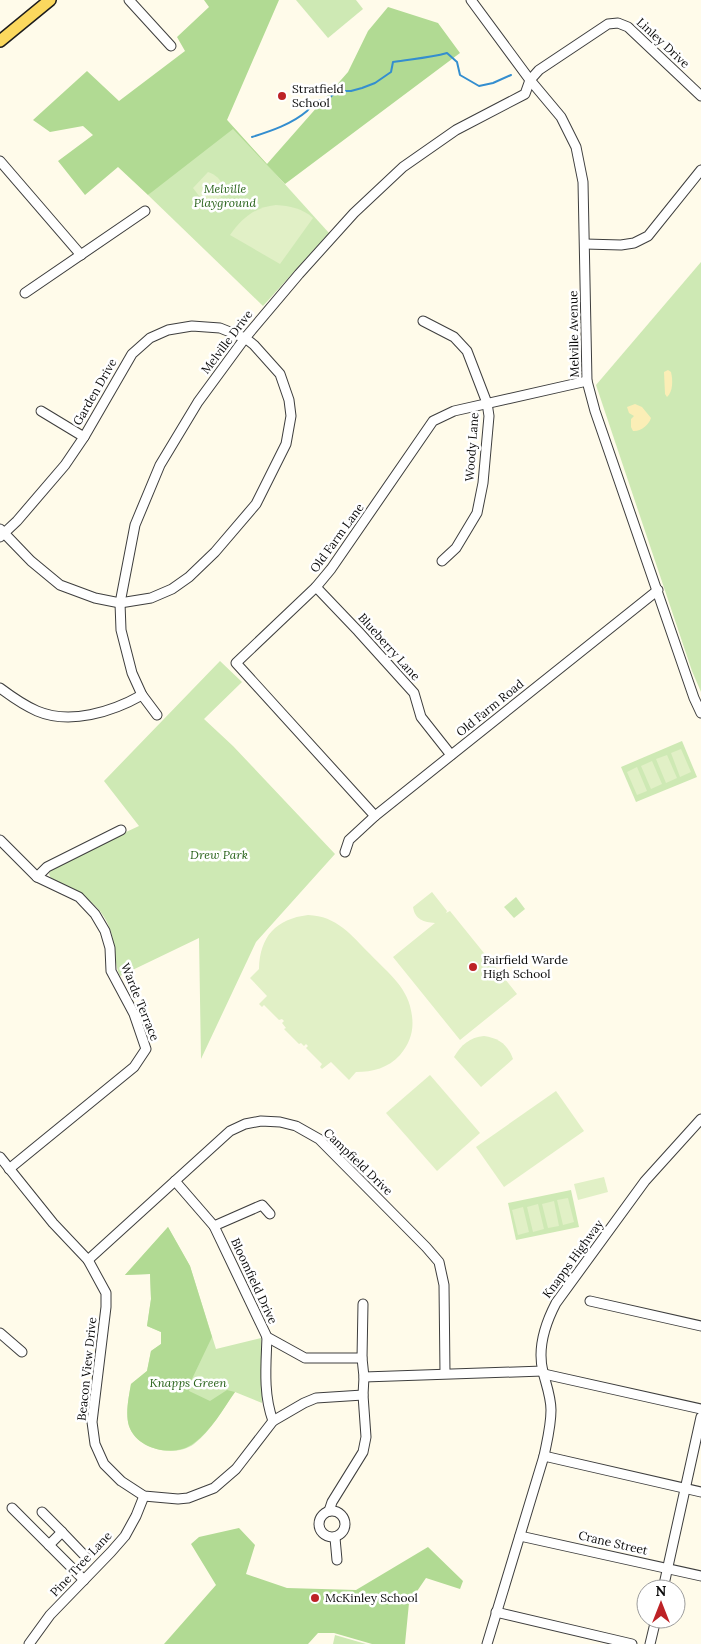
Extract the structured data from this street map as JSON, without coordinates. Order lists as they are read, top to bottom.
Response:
{
  "streets": {
    "street": [
      "Linley Drive",
      "Melville Avenue",
      "Melville Drive",
      "Garden Drive",
      "Woody Lane",
      "Old Farm Lane",
      "Blueberry Lane",
      "Old Farm Road",
      "Warde Terrace",
      "Campfield Drive",
      "Knapps Highway",
      "Bloomfield Drive",
      "Beacon View Drive",
      "Crane Street",
      "Pine Tree Lane"
    ]
  },
  "crossings": [
    ["Linley Drive", "Melville Avenue"],
    ["Linley Drive", "Melville Drive"],
    ["Melville Avenue", "Melville Drive"],
    ["Melville Avenue", "Old Farm Lane"],
    ["Melville Avenue", "Old Farm Road"],
    ["Melville Drive", "Garden Drive"],
    ["Woody Lane", "Old Farm Lane"],
    ["Old Farm Lane", "Blueberry Lane"],
    ["Old Farm Lane", "Old Farm Road"],
    ["Blueberry Lane", "Old Farm Road"],
    ["Warde Terrace", "Beacon View Drive"],
    ["Campfield Drive", "Bloomfield Drive"],
    ["Campfield Drive", "Beacon View Drive"],
    ["Knapps Highway", "Crane Street"],
    ["Beacon View Drive", "Pine Tree Lane"]
  ],
  "parks": ["Melville Playground", "Drew Park", "Knapps Green"],
  "places": ["Stratfield School", "Fairfield Warde High School", "McKinley School"],
  "north": "top"
}
